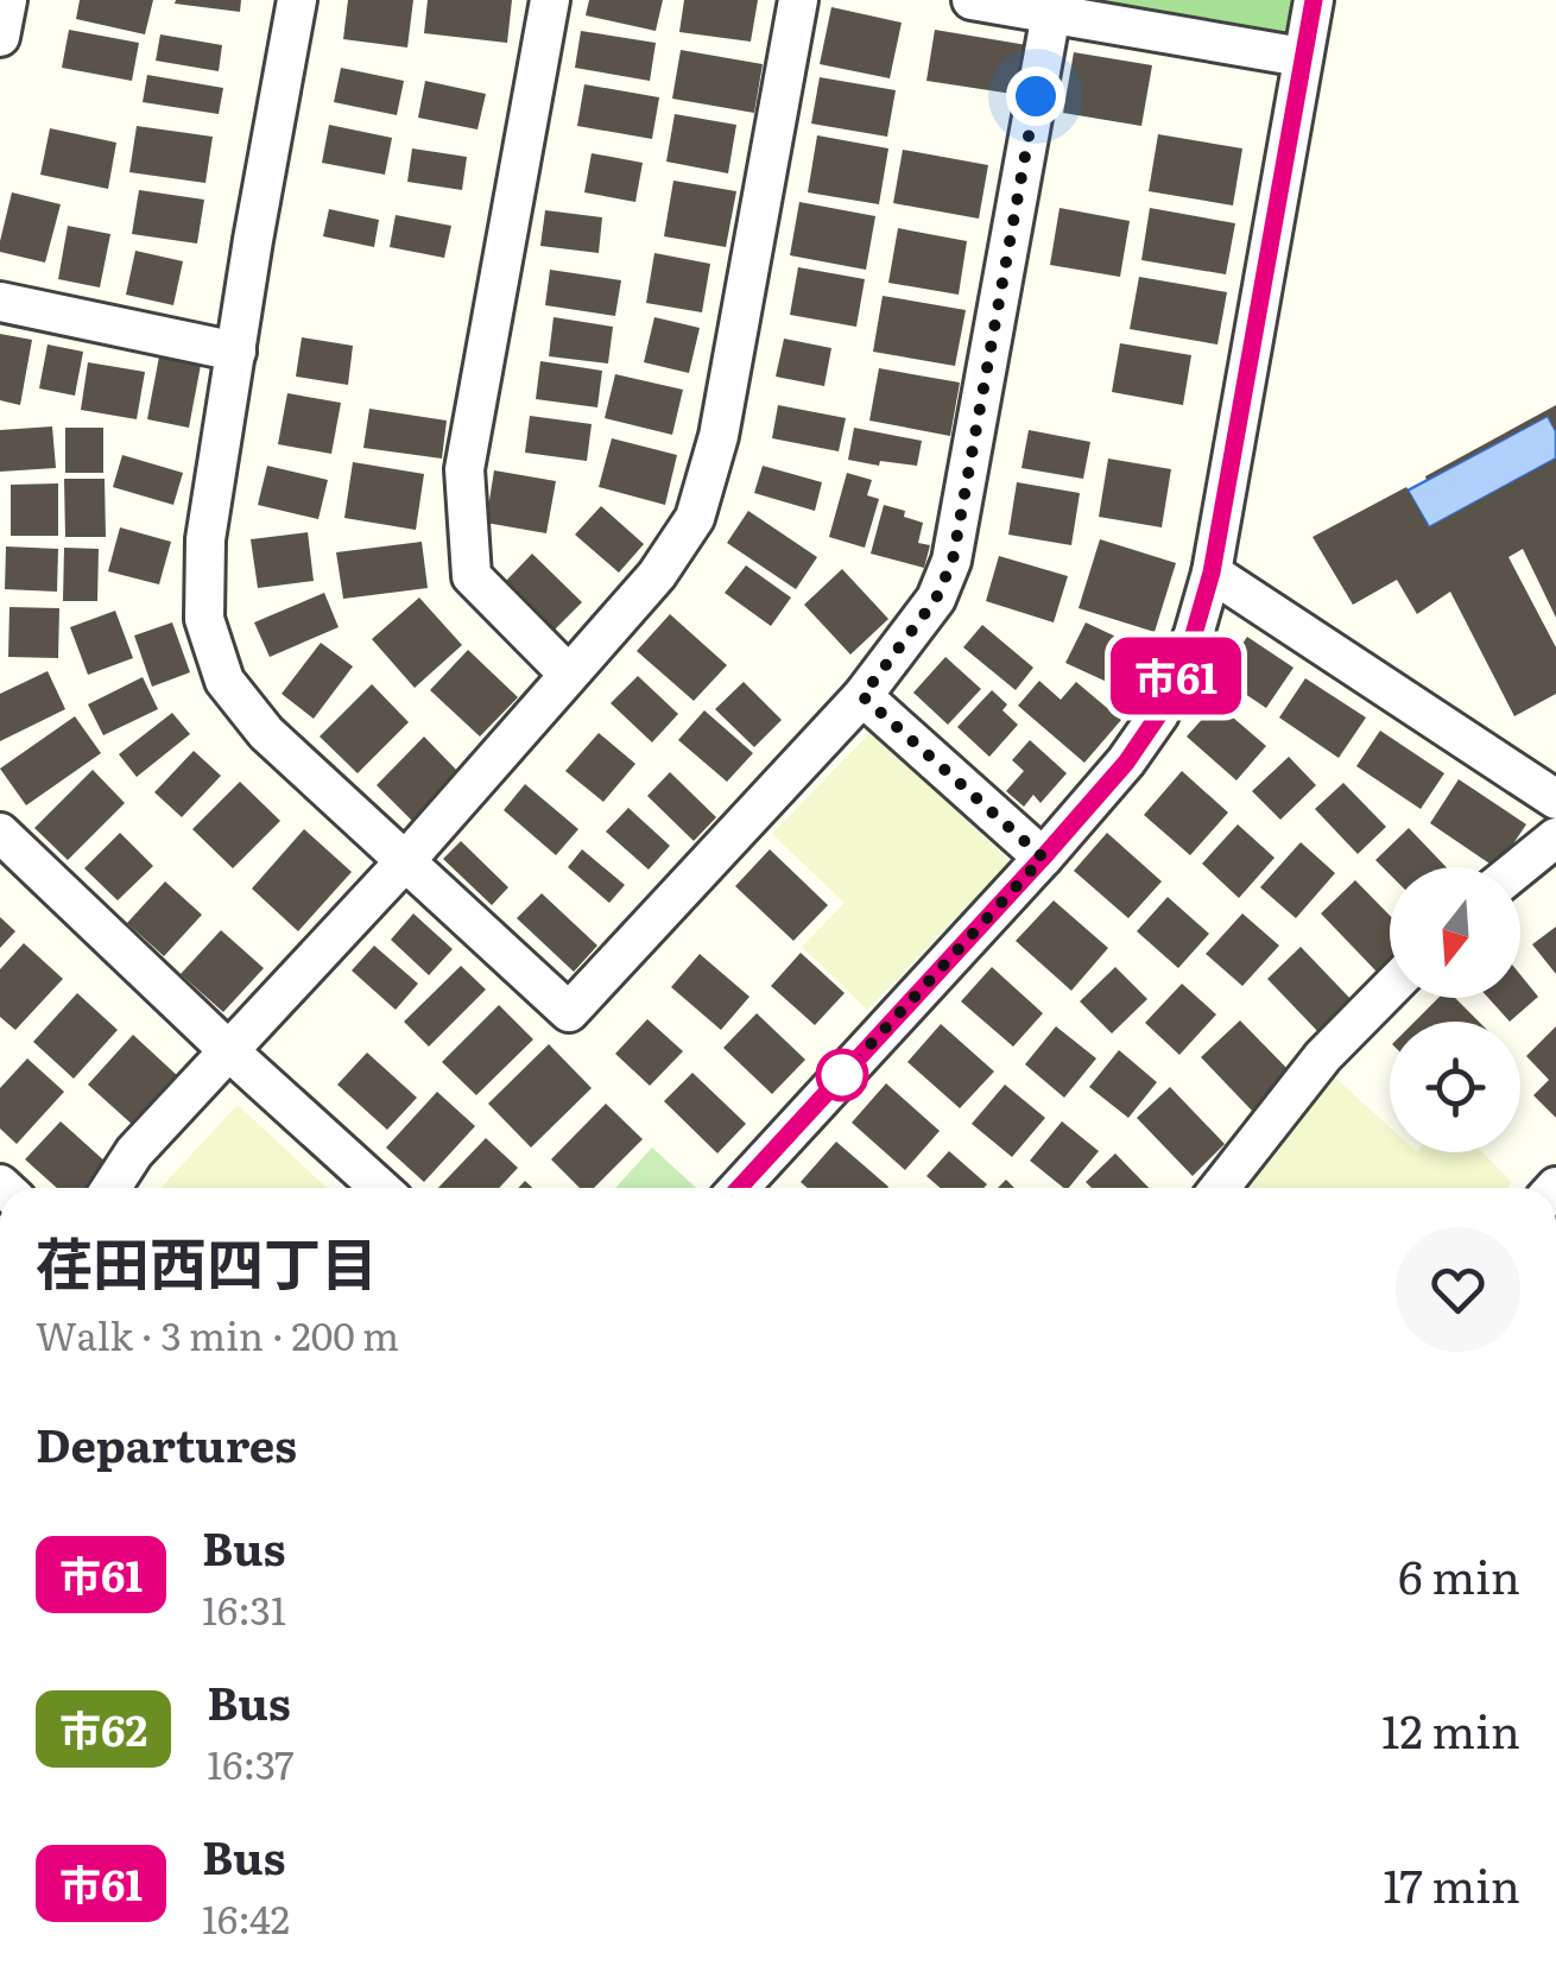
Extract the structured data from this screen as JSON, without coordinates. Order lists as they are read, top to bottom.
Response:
{
  "lines": ["bus line 市61"],
  "north": "bottom",
  "page": {
    "on_map": "市61",
    "heading": [
      ["荏田西四丁目", "Walk · 3 min · 200 m"],
      "Departures"
    ],
    "list": [
      {
        "mark": "市61",
        "name": "Bus",
        "note": "16:31",
        "value": "6 min"
      },
      {
        "mark": "市62",
        "name": "Bus",
        "note": "16:37",
        "value": "12 min"
      },
      {
        "mark": "市61",
        "name": "Bus",
        "note": "16:42",
        "value": "17 min"
      }
    ]
  }
}
